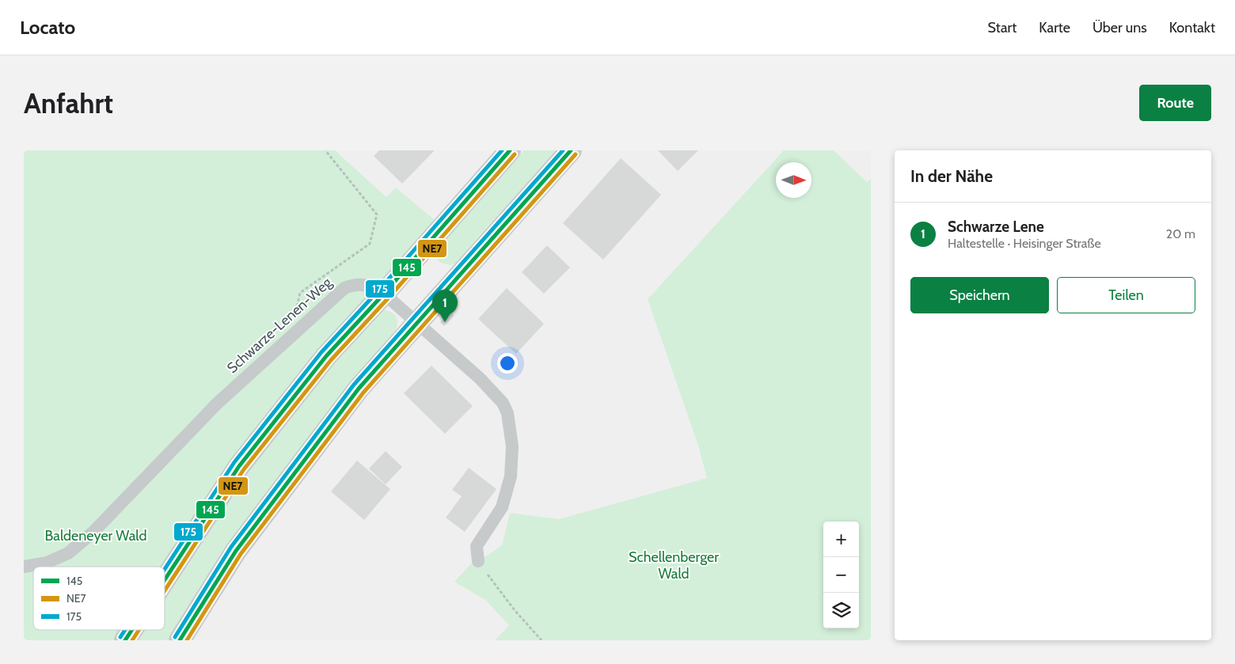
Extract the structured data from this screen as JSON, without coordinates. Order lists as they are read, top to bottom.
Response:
{
  "streets": {
    "lane": ["Schwarze-Lenen-Weg"]
  },
  "parks": ["Baldeneyer Wald", "Schellenberger Wald"],
  "lines": ["transit line 145", "transit line 175", "transit line NE7"],
  "legend": ["145", "NE7", "175"],
  "north": "right",
  "page": {
    "header": "Locato",
    "nav": [
      "Start",
      "Karte",
      "Über uns",
      "Kontakt"
    ],
    "buttons": [
      "Route",
      ["Speichern", "Teilen"]
    ],
    "title": "Anfahrt",
    "heading": "In der Nähe",
    "list": [
      {
        "mark": "1",
        "name": "Schwarze Lene",
        "note": "Haltestelle · Heisinger Straße",
        "value": "20 m"
      }
    ],
    "pins": "1",
    "map_buttons": ["+", "−"]
  }
}
